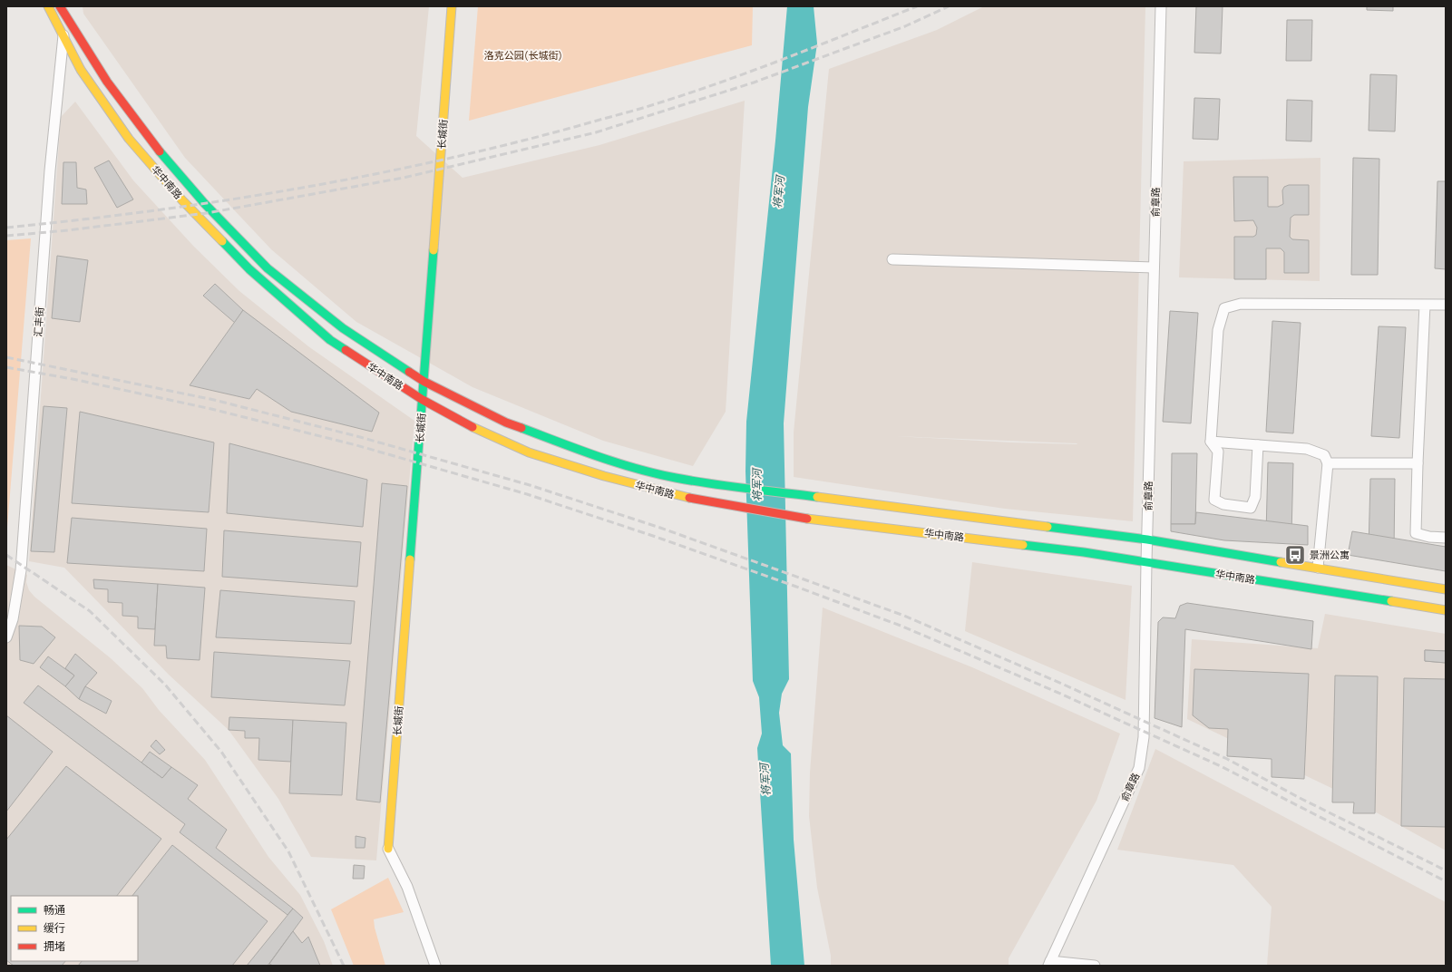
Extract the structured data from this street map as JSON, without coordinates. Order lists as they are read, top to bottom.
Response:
{
  "streets": {
    "main road": ["长城街", "华中南路"],
    "street": ["俞章路", "汇丰街"]
  },
  "crossings": [
    ["长城街", "华中南路"],
    ["华中南路", "俞章路"],
    ["华中南路", "汇丰街"]
  ],
  "water": ["将军河"],
  "parks": ["洛克公园(长城街)"],
  "places": {
    "bus stop": ["景洲公寓"]
  },
  "legend": ["畅通", "缓行", "拥堵"]
}
